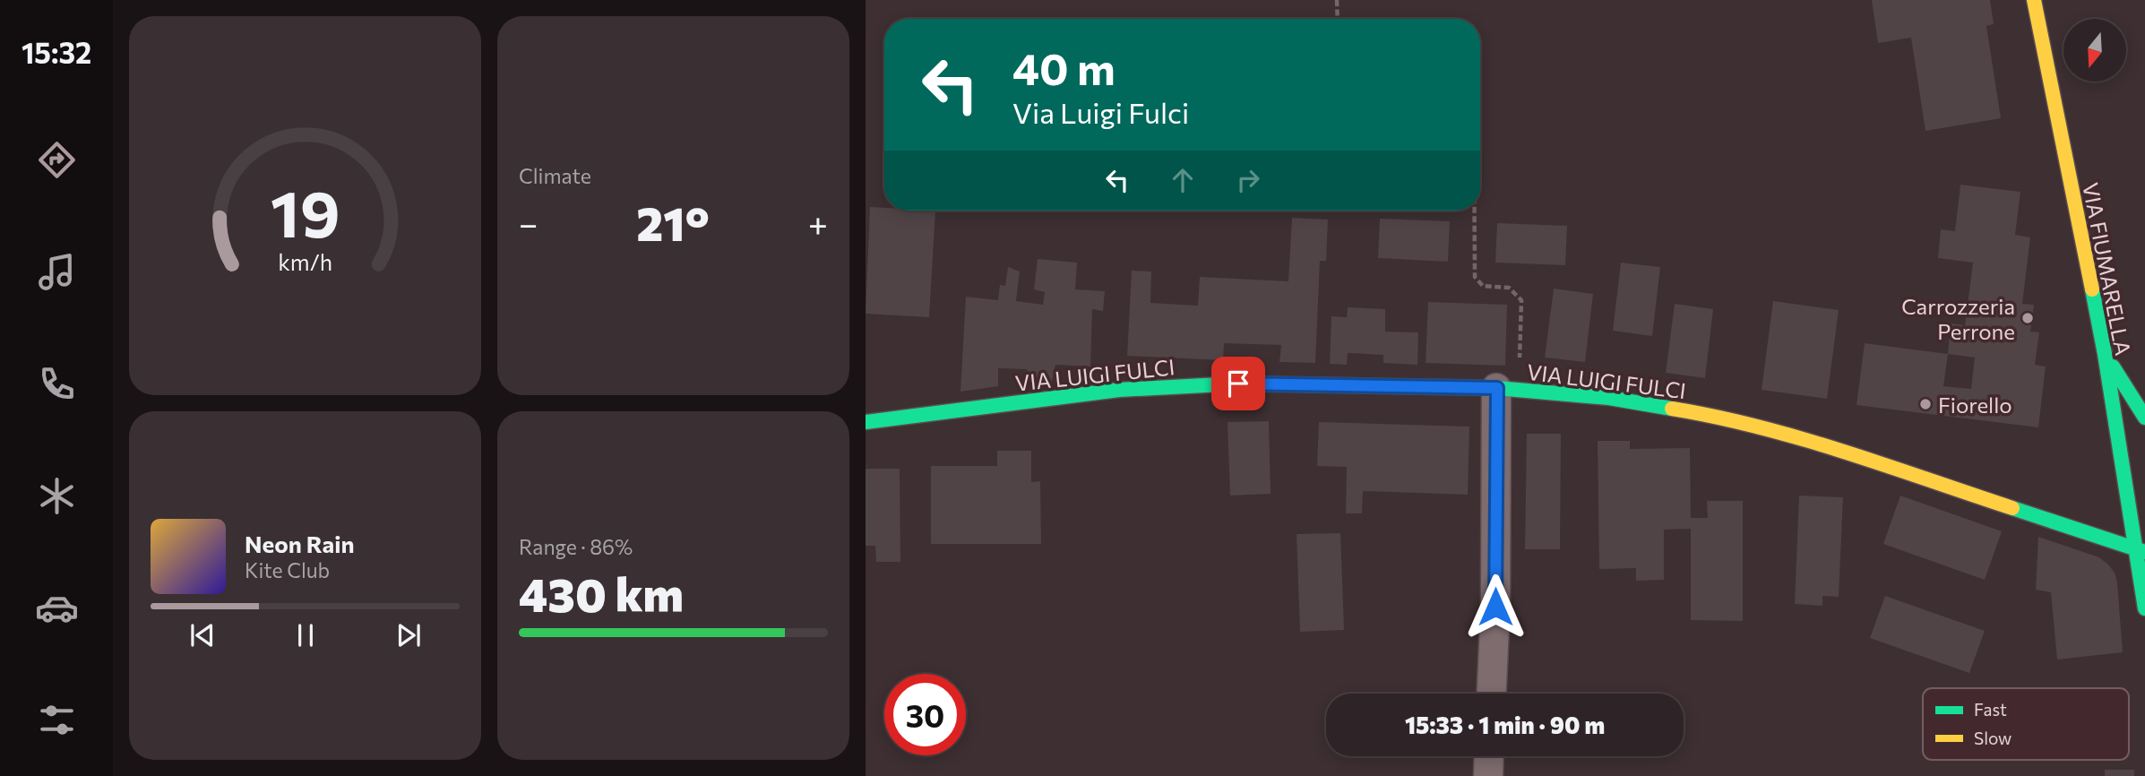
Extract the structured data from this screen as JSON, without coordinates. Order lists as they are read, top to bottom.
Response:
{
  "streets": {
    "street": ["VIA FIUMARELLA", "VIA LUIGI FULCI"]
  },
  "crossings": [
    ["VIA FIUMARELLA", "VIA LUIGI FULCI"]
  ],
  "places": ["Carrozzeria Perrone", "Fiorello"],
  "legend": ["Fast", "Slow"],
  "north": "bottom",
  "page": {
    "tabs": "15:32",
    "tile": [
      "Climate",
      ["Range · 86%", "430 km"]
    ],
    "turn": ["40 m", "Via Luigi Fulci"],
    "heat": ["−", "21°", "+"],
    "song": ["Neon Rain", "Kite Club"],
    "limit": "30",
    "trip": "15:33 · 1 min · 90 m",
    "gauge": ["19", "km/h"]
  }
}
